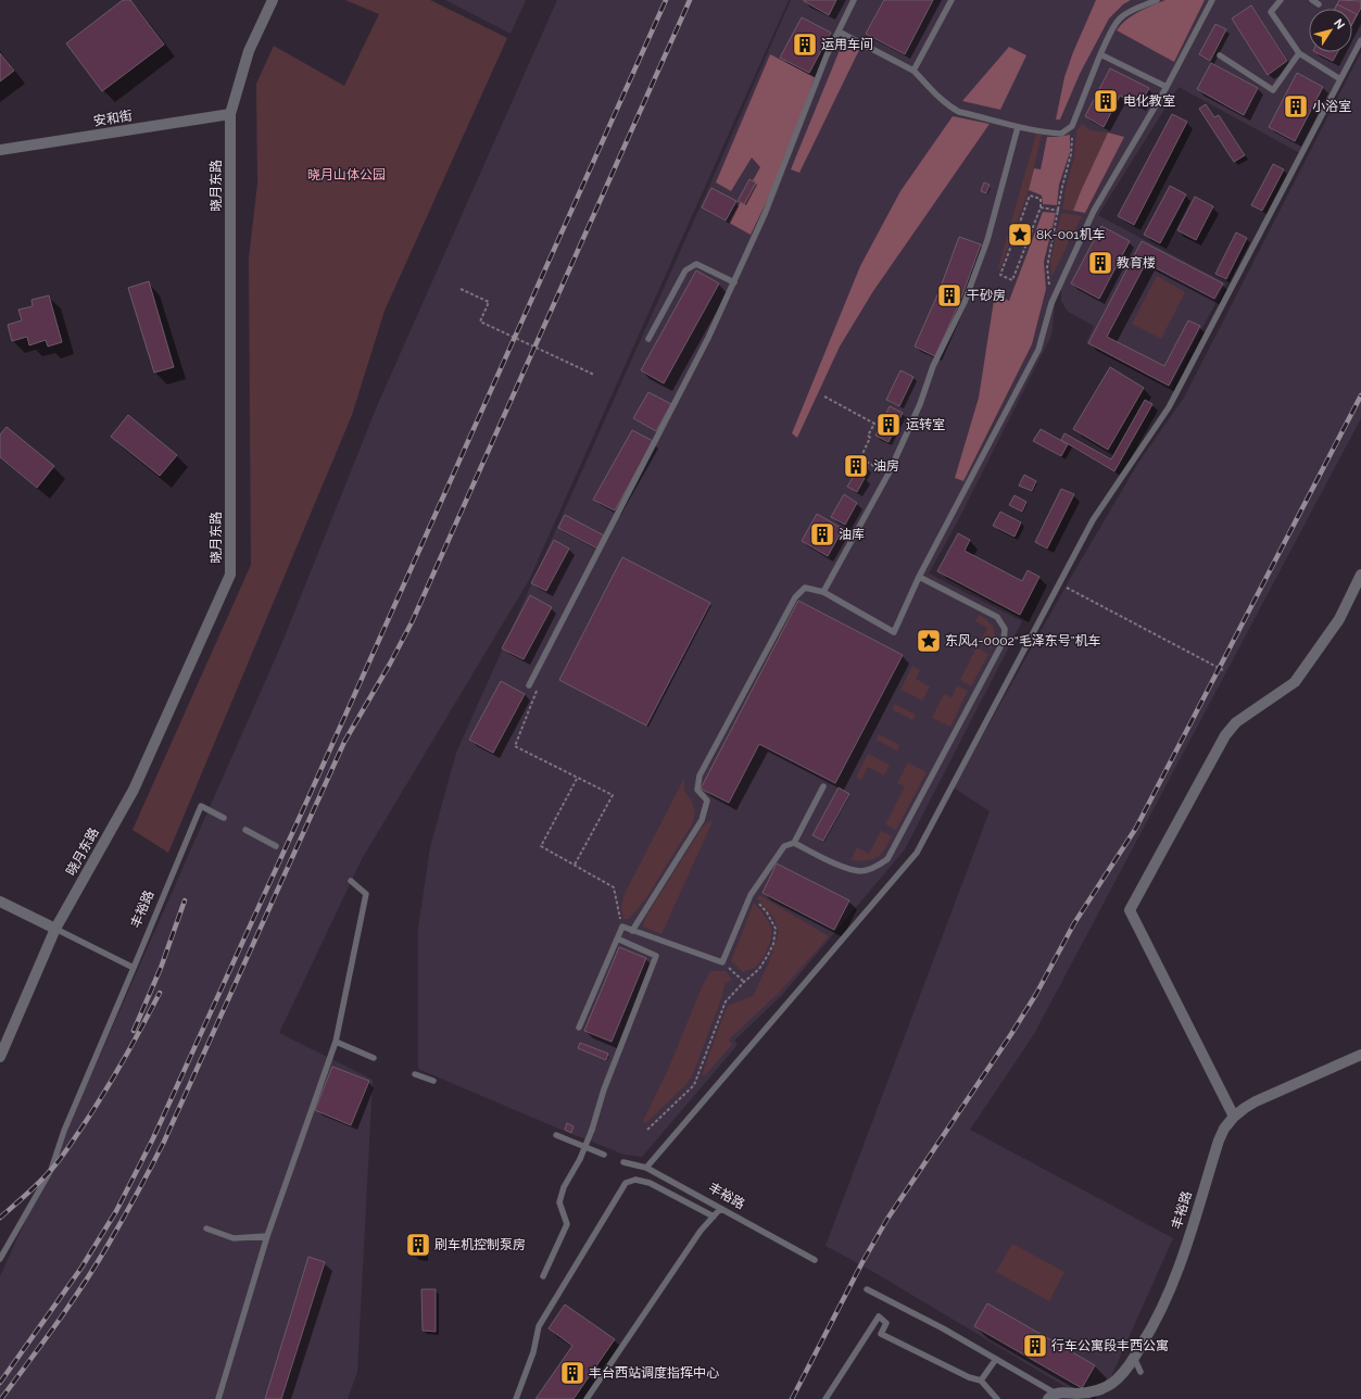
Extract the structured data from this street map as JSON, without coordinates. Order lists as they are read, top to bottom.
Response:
{
  "streets": {
    "street": ["安和街", "晓月东路", "丰裕路"]
  },
  "crossings": [
    ["安和街", "晓月东路"]
  ],
  "parks": ["晓月山体公园"],
  "places": {
    "building": [
      "运用车间",
      "电化教室",
      "小浴室",
      "教育楼",
      "干砂房",
      "运转室",
      "油房",
      "油库",
      "刷车机控制泵房",
      "行车公寓段丰西公寓",
      "丰台西站调度指挥中心"
    ],
    "place": ["8K-001机车", "东风4-0002“毛泽东号”机车"]
  },
  "north": "top right"
}
